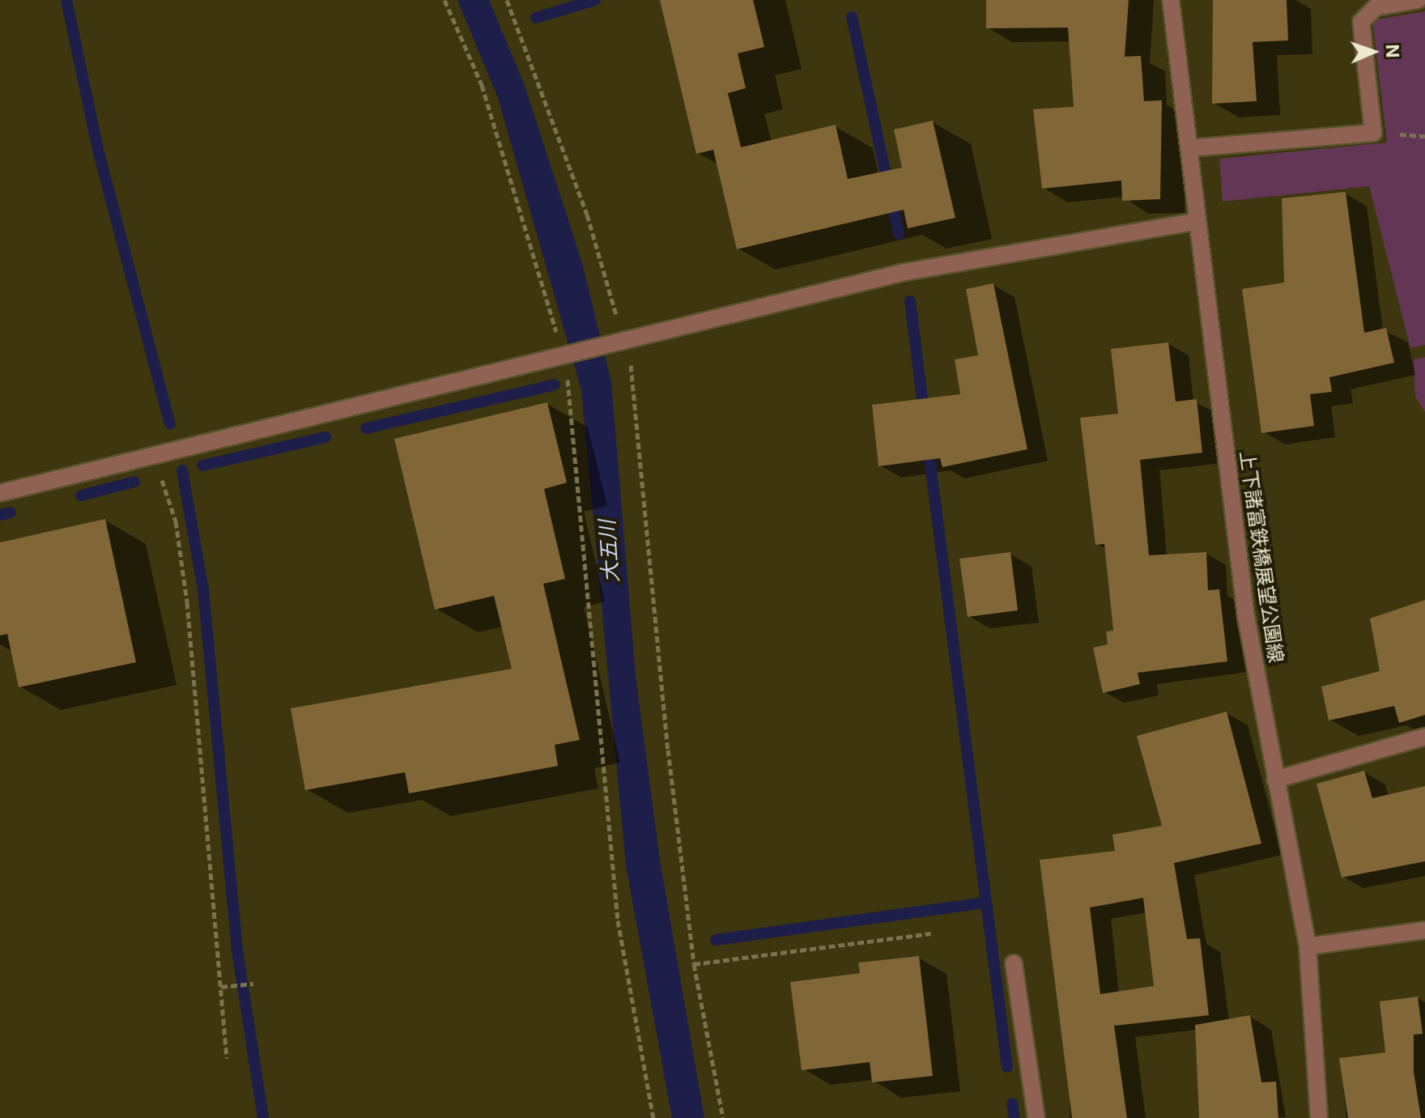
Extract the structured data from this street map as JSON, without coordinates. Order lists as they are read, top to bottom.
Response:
{
  "streets": {
    "street": ["上下諸富鉄橋展望公園線"]
  },
  "water": ["大五川"],
  "north": "right"
}
